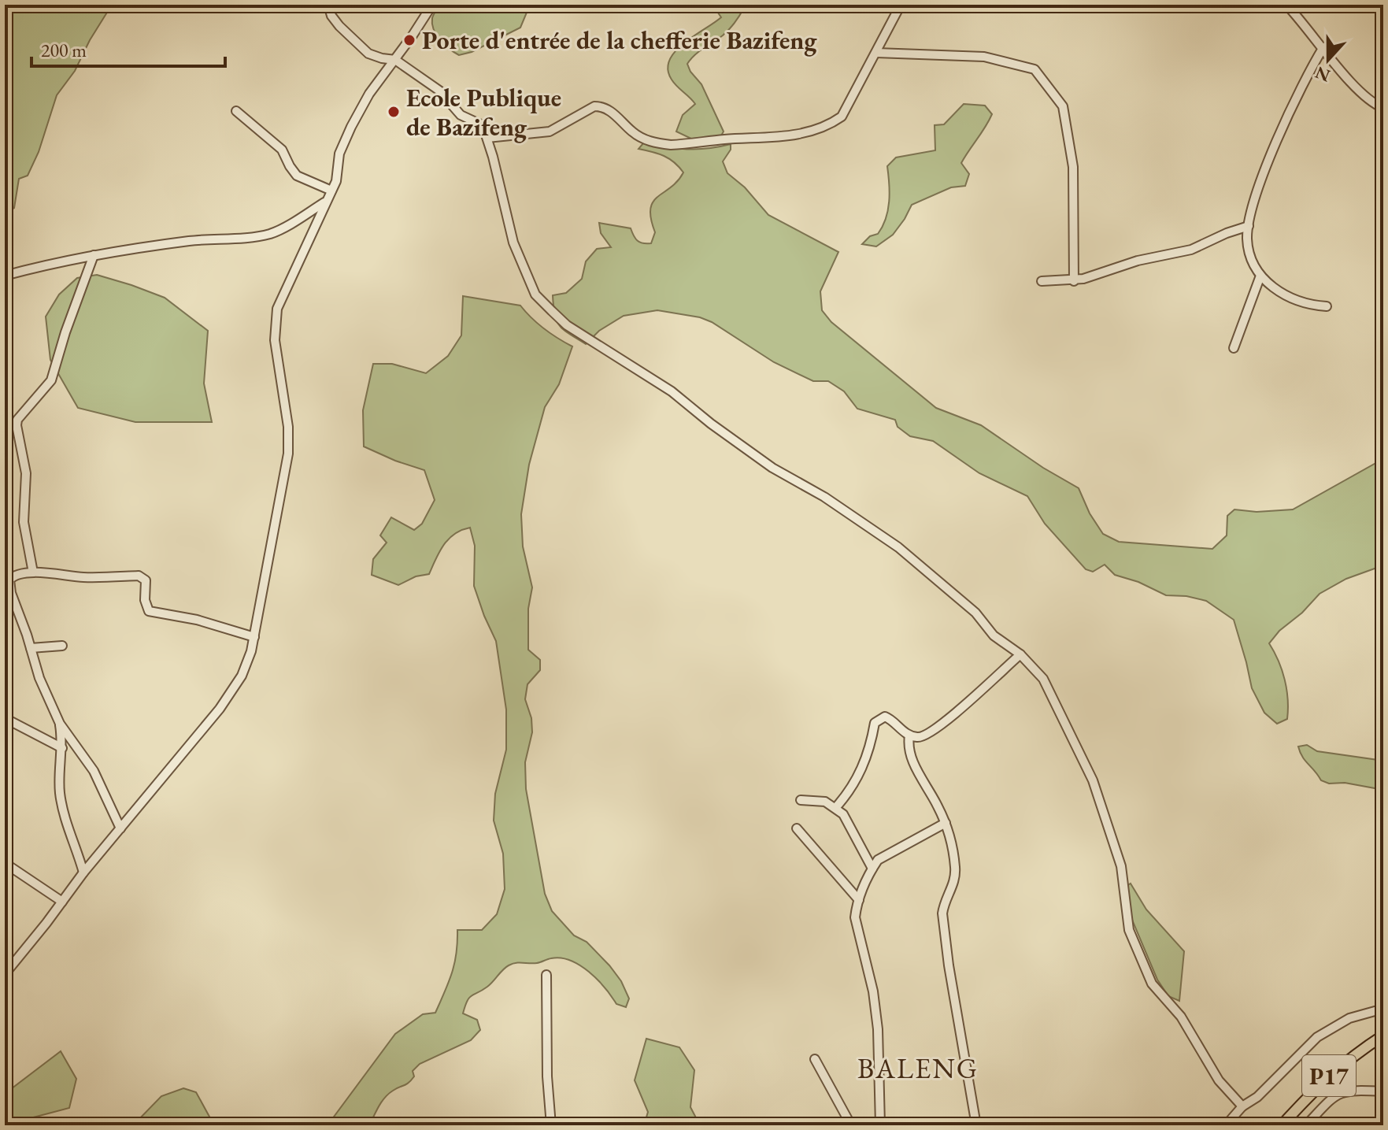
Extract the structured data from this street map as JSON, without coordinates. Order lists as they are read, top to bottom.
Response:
{
  "streets": {
    "main road": ["P17"]
  },
  "districts": ["BALENG"],
  "places": ["Porte d'entrée de la chefferie Bazifeng", "Ecole Publique de Bazifeng"],
  "scale_bar": "200 m",
  "north": "bottom"
}
